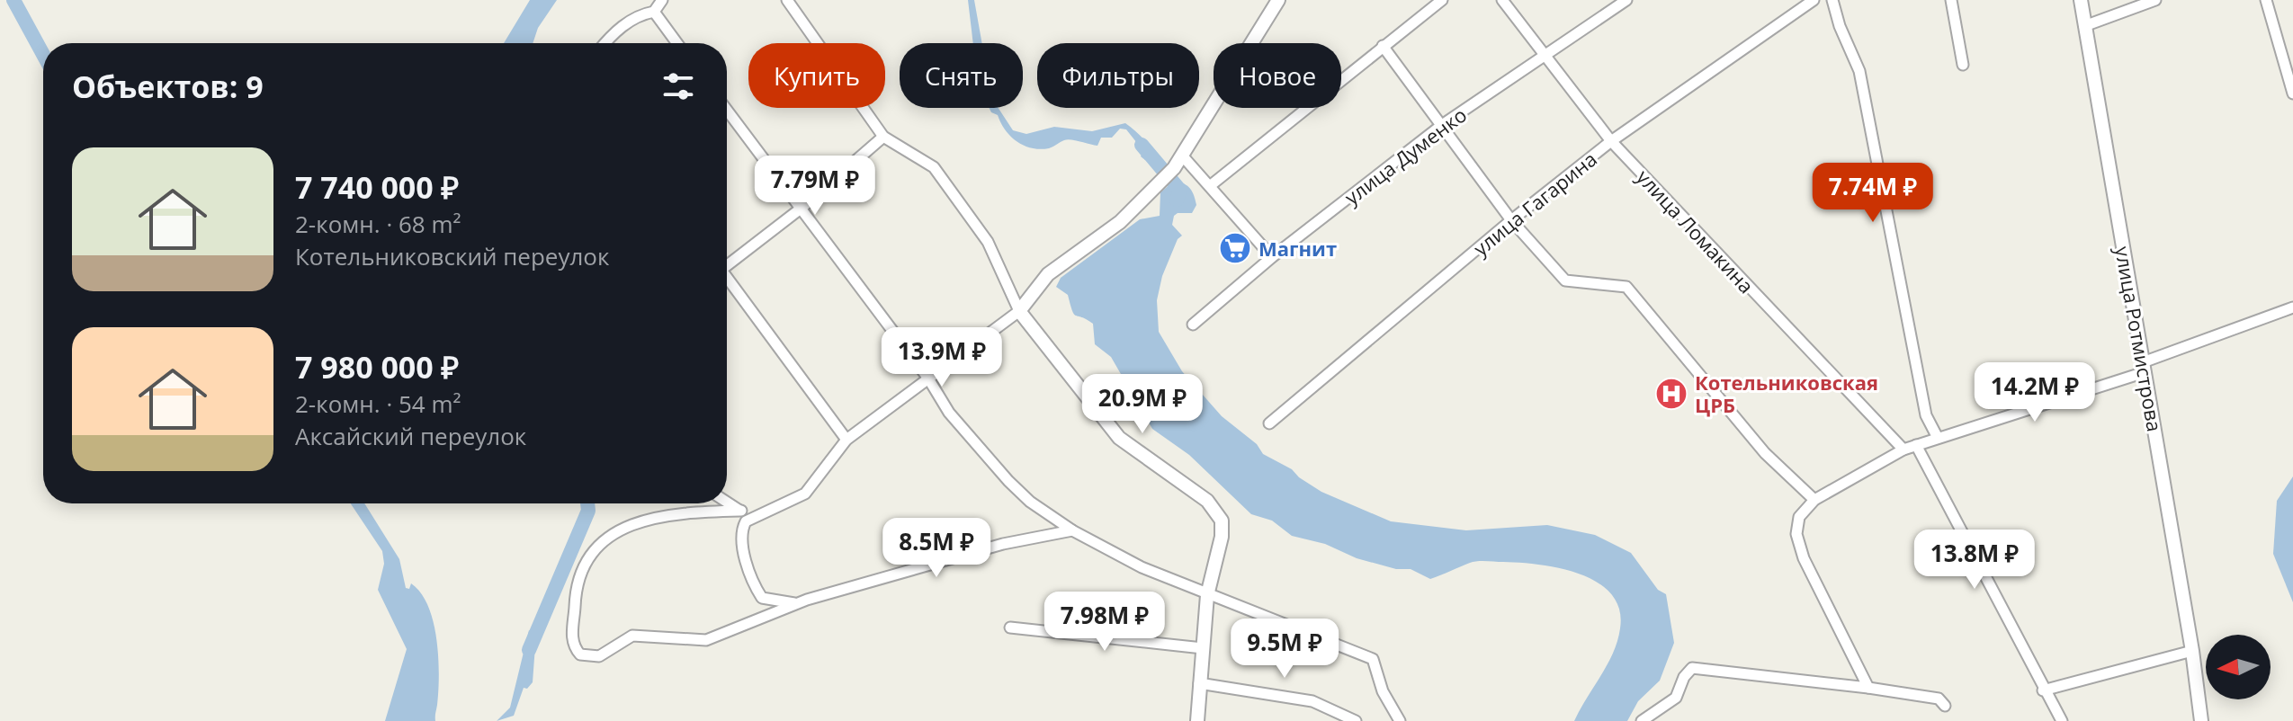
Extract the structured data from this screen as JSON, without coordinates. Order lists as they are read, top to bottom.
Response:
{
  "streets": {
    "street": [
      "улица Думенко",
      "улица Гагарина",
      "улица Ломакина",
      "улица Ротмистрова"
    ]
  },
  "crossings": [
    ["улица Думенко", "улица Ломакина"],
    ["улица Гагарина", "улица Ломакина"]
  ],
  "places": {
    "supermarket": ["Магнит"],
    "hospital": ["Котельниковская ЦРБ"]
  },
  "north": "left",
  "page": {
    "chip": [
      "Купить",
      "Снять",
      "Фильтры",
      "Новое"
    ],
    "heading": "Объектов: 9",
    "list": [
      {
        "name": "7 740 000 ₽",
        "note": "2-комн. · 68 m² · Котельниковский переулок"
      },
      {
        "name": "7 980 000 ₽",
        "note": "2-комн. · 54 m² · Аксайский переулок"
      }
    ],
    "price": [
      "7.79M ₽",
      "7.74M ₽",
      "13.9M ₽",
      "14.2M ₽",
      "20.9M ₽",
      "8.5M ₽",
      "13.8M ₽",
      "7.98M ₽",
      "9.5M ₽"
    ]
  }
}
